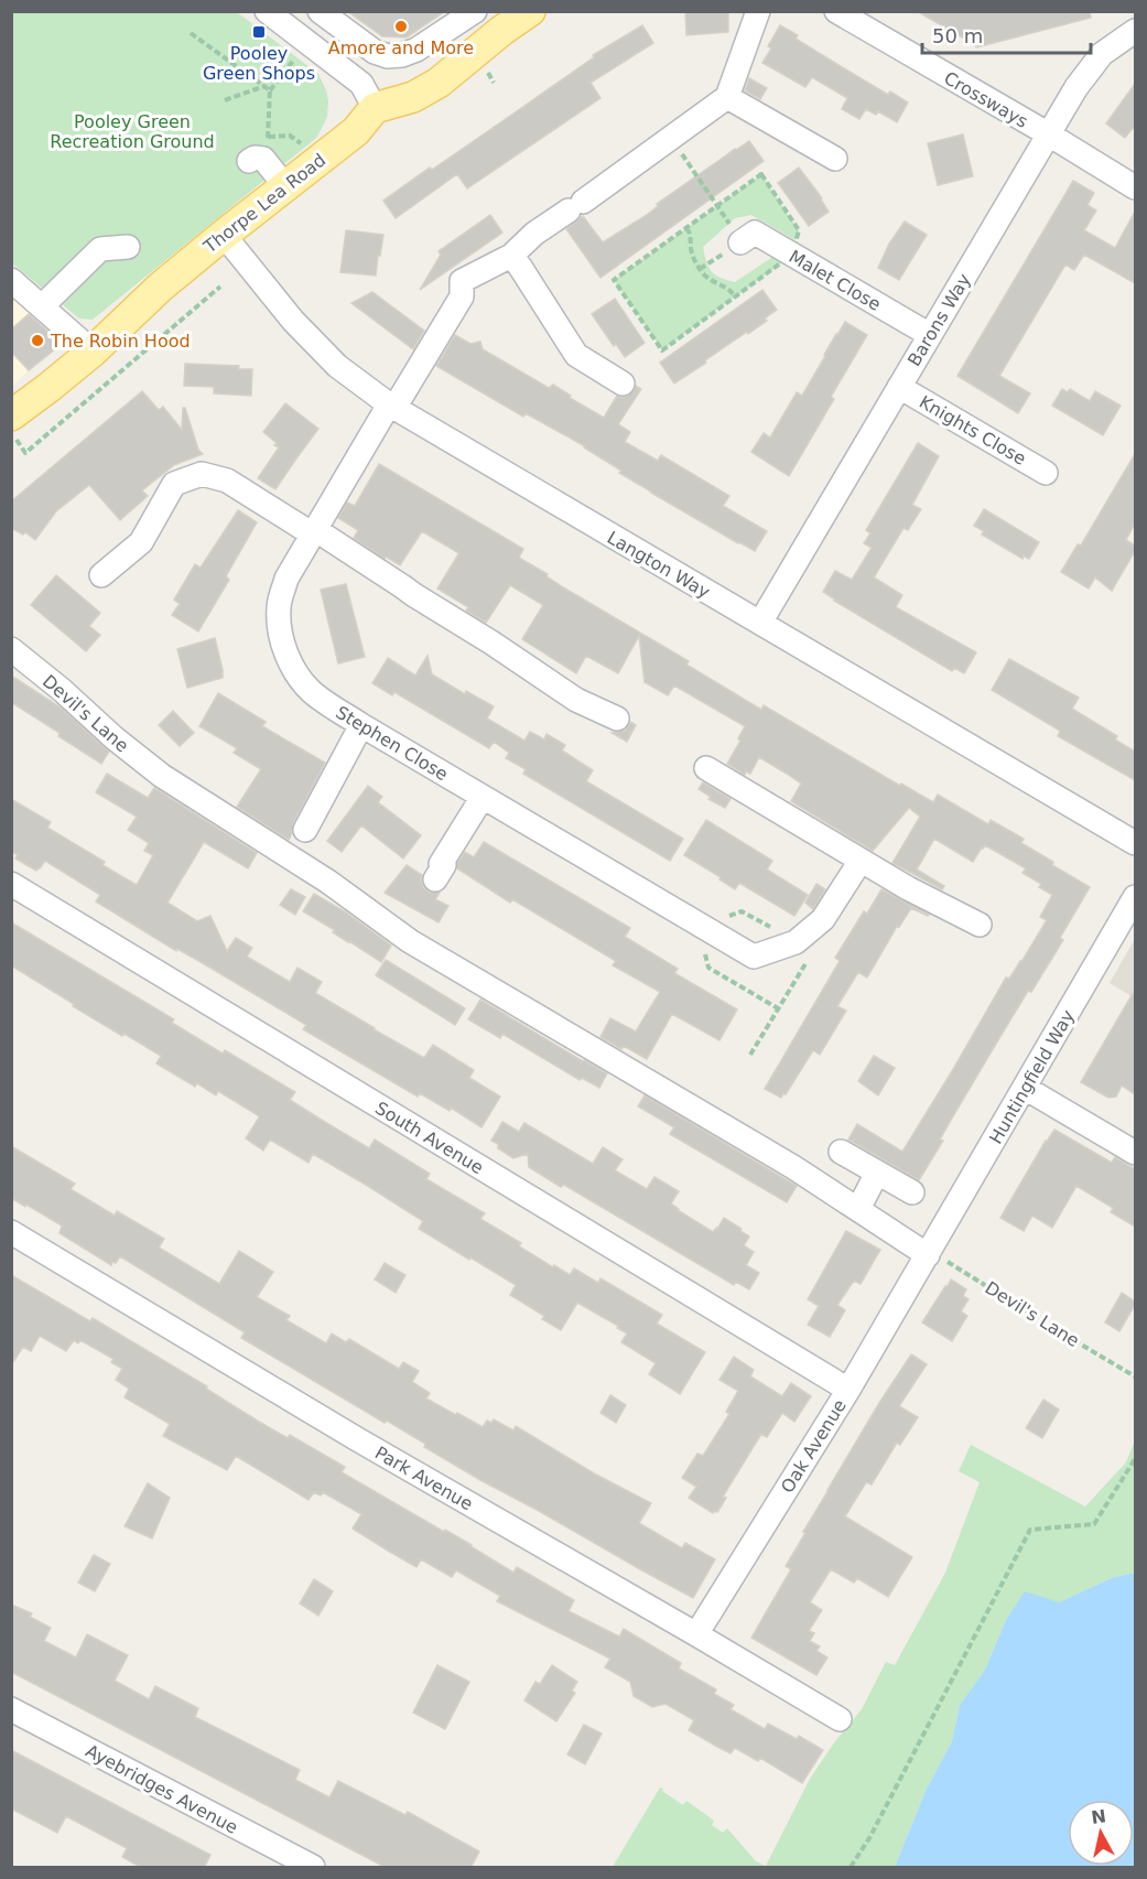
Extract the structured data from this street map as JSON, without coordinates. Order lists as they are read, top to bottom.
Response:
{
  "streets": {
    "main road": ["Thorpe Lea Road"],
    "street": [
      "Crossways",
      "Malet Close",
      "Barons Way",
      "Knights Close",
      "Langton Way",
      "Devil's Lane",
      "Stephen Close",
      "Huntingfield Way",
      "South Avenue",
      "Oak Avenue",
      "Park Avenue",
      "Ayebridges Avenue"
    ]
  },
  "crossings": [
    ["Crossways", "Barons Way"],
    ["Thorpe Lea Road", "Langton Way"],
    ["Malet Close", "Barons Way"],
    ["Barons Way", "Knights Close"],
    ["Barons Way", "Langton Way"],
    ["Langton Way", "Stephen Close"],
    ["Devil's Lane", "Huntingfield Way"],
    ["Devil's Lane", "Oak Avenue"],
    ["Huntingfield Way", "Oak Avenue"],
    ["South Avenue", "Oak Avenue"],
    ["Oak Avenue", "Park Avenue"]
  ],
  "parks": ["Pooley Green Recreation Ground"],
  "places": {
    "other": ["Amore and More", "The Robin Hood"],
    "transit": ["Pooley Green Shops"]
  },
  "scale_bar": "50 m",
  "north": "top"
}
